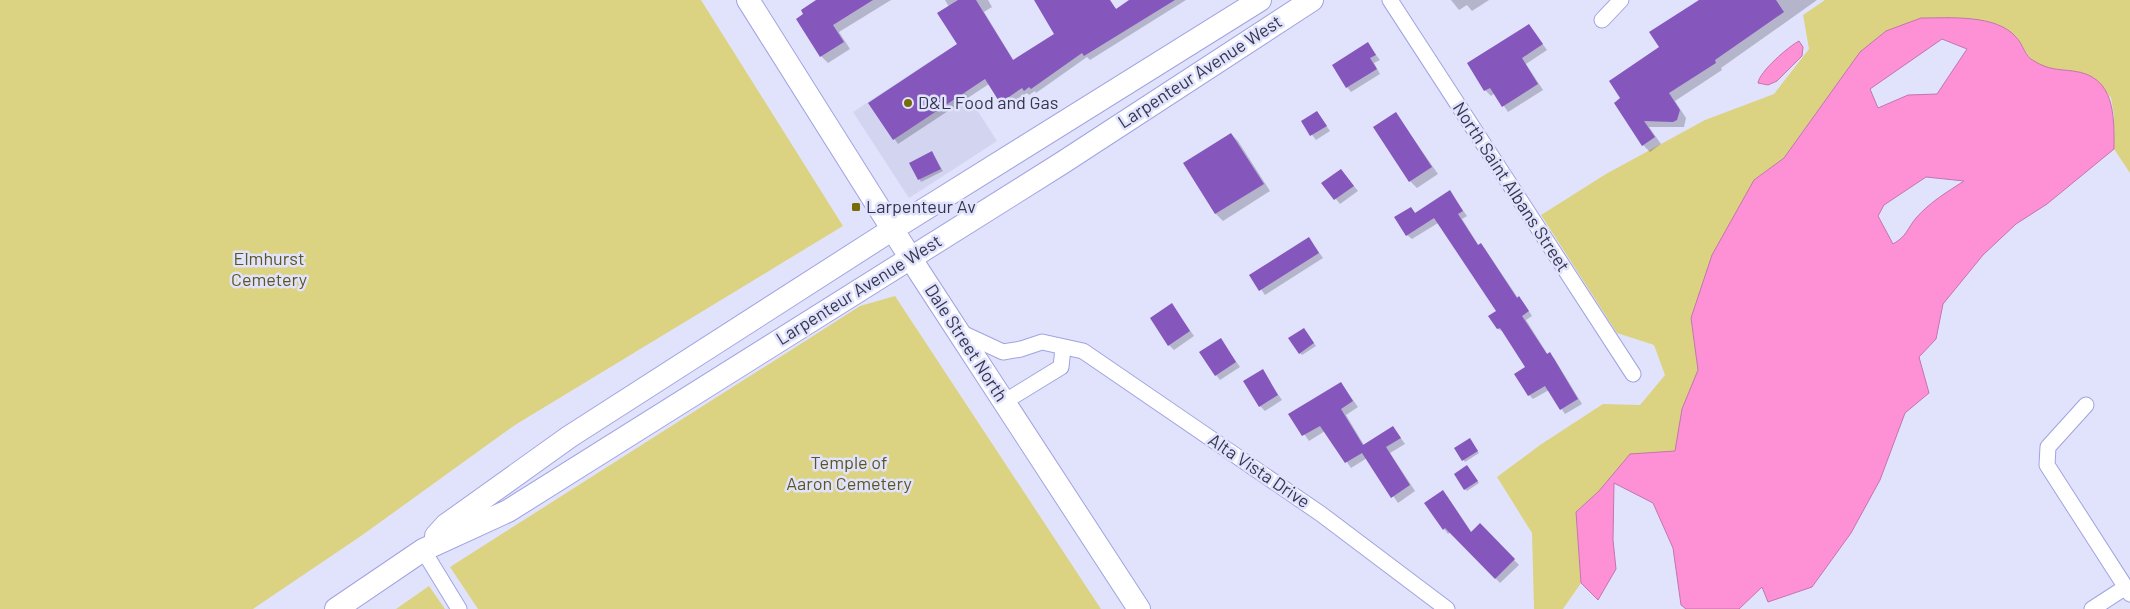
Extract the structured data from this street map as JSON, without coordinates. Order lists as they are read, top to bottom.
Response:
{
  "streets": {
    "main road": ["Larpenteur Avenue West", "Dale Street North"],
    "street": ["North Saint Albans Street", "Alta Vista Drive"]
  },
  "crossings": [
    ["Larpenteur Avenue West", "Dale Street North"],
    ["Dale Street North", "Alta Vista Drive"]
  ],
  "parks": ["Elmhurst Cemetery", "Temple of Aaron Cemetery"],
  "places": {
    "other": ["D&L Food and Gas"],
    "transit": ["Larpenteur Av"]
  }
}
